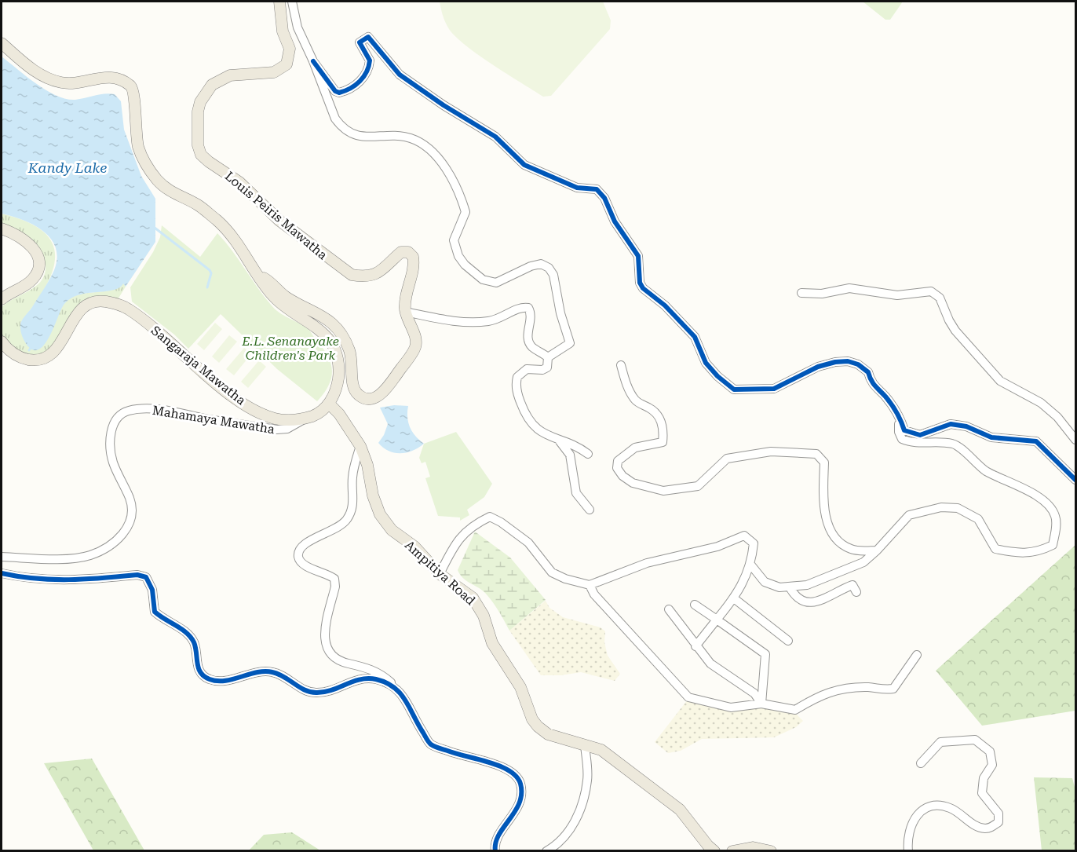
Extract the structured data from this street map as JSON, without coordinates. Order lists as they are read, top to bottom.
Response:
{
  "streets": {
    "main road": ["Louis Peiris Mawatha", "Sangaraja Mawatha", "Ampitiya Road"],
    "street": ["Mahamaya Mawatha"]
  },
  "crossings": [
    ["Sangaraja Mawatha", "Mahamaya Mawatha"],
    ["Sangaraja Mawatha", "Ampitiya Road"]
  ],
  "water": ["Kandy Lake"],
  "parks": ["E.L. Senanayake Children's Park"]
}
